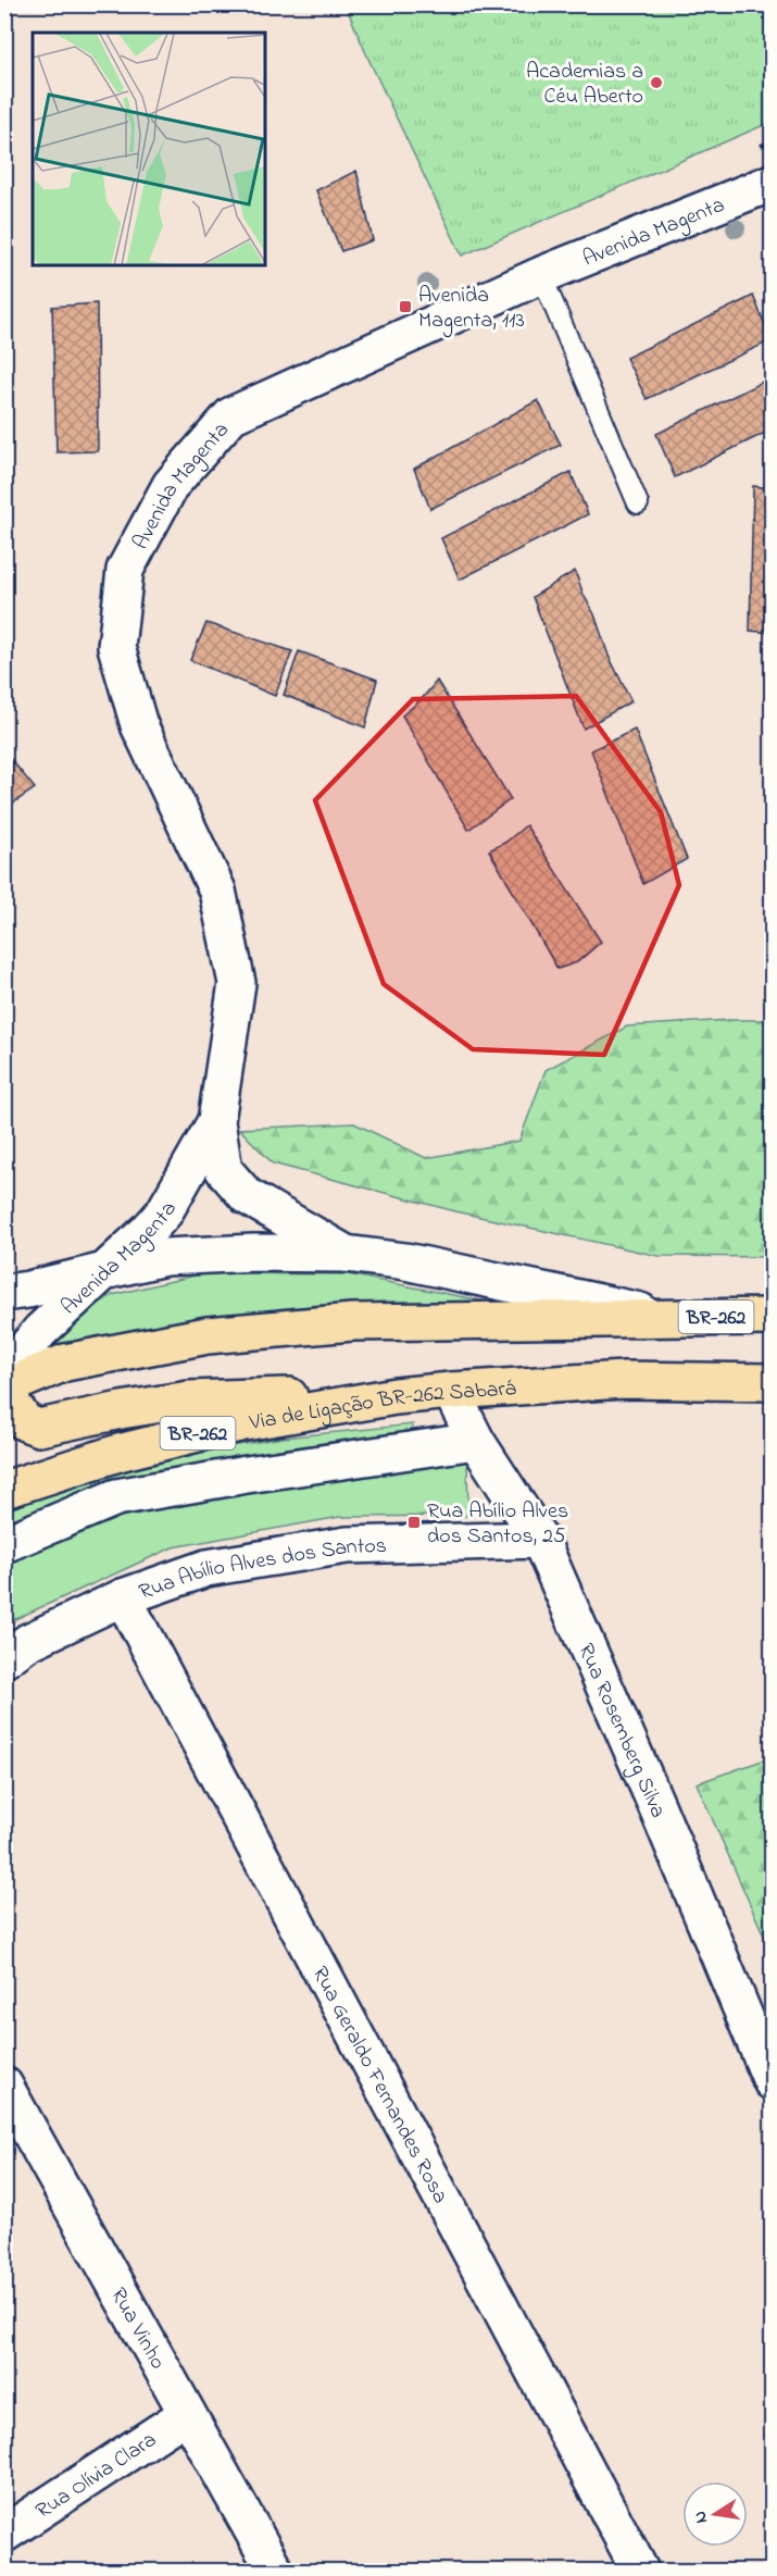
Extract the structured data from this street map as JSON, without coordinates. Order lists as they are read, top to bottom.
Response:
{
  "streets": {
    "highway": ["BR-262", "Via de Ligação BR-262 Sabará"],
    "street": [
      "Avenida Magenta",
      "Rua Abílio Alves dos Santos",
      "Rua Rosemberg Silva",
      "Rua Geraldo Fernandes Rosa",
      "Rua Vinho",
      "Rua Olívia Clara"
    ]
  },
  "crossings": [
    ["Avenida Magenta", "BR-262"],
    ["Via de Ligação BR-262 Sabará", "Rua Rosemberg Silva"],
    ["Rua Abílio Alves dos Santos", "Rua Rosemberg Silva"],
    ["Rua Abílio Alves dos Santos", "Rua Geraldo Fernandes Rosa"],
    ["Rua Vinho", "Rua Olívia Clara"]
  ],
  "places": {
    "other": ["Academias a Céu Aberto"],
    "transit": ["Avenida Magenta, 113", "Rua Abílio Alves dos Santos, 25"]
  },
  "north": "left"
}
